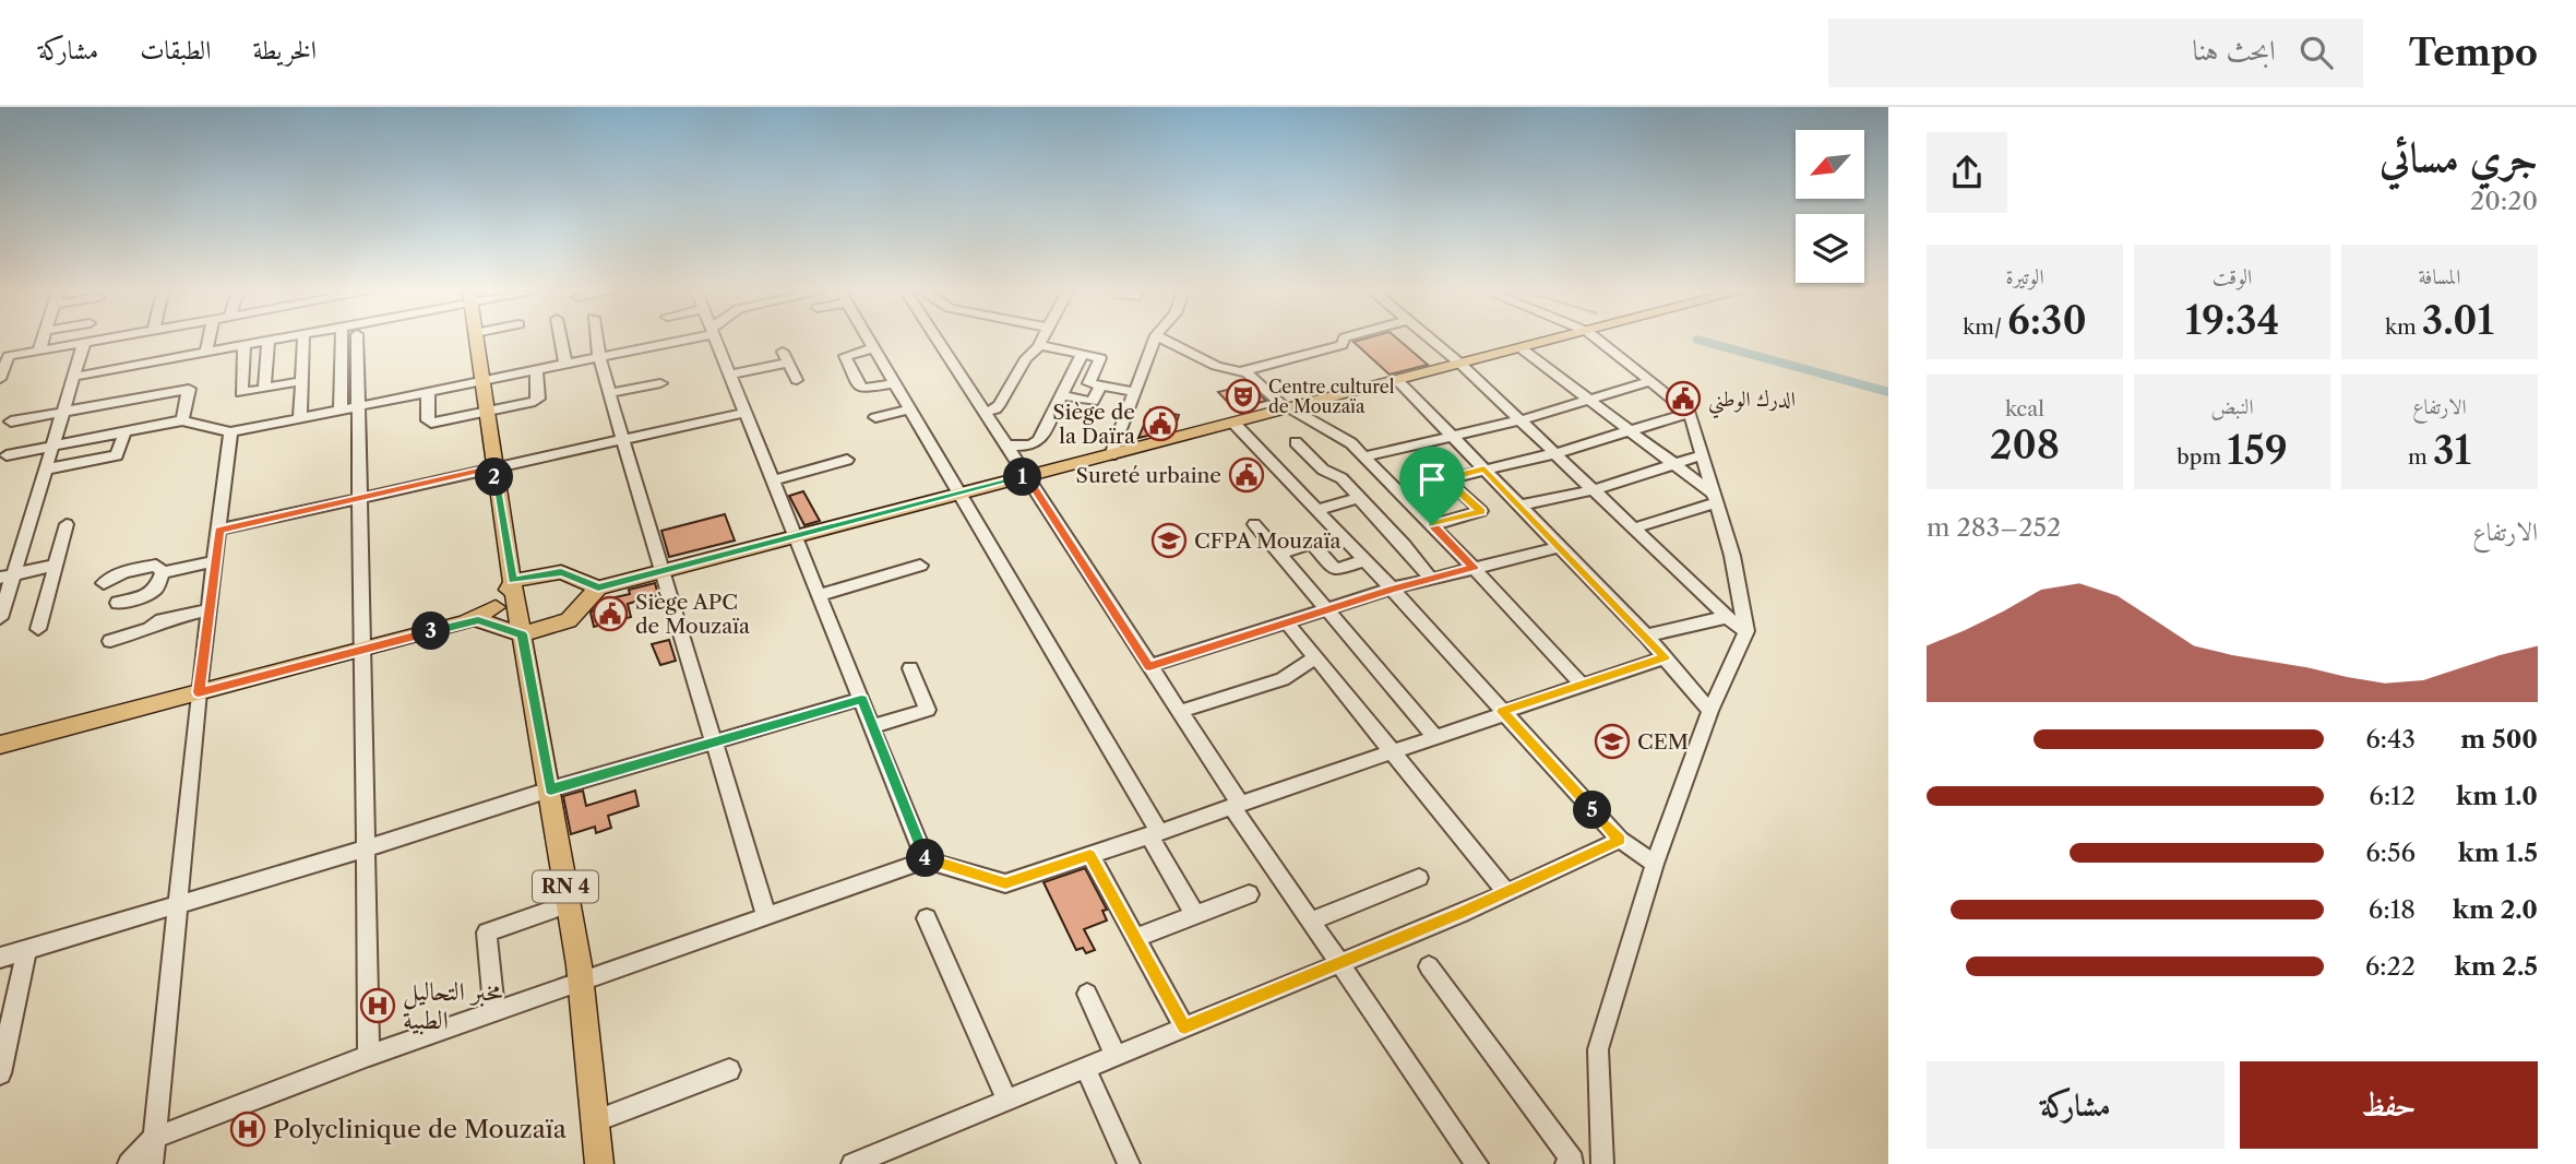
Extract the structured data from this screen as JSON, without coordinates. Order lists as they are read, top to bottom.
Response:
{
  "streets": {
    "main road": ["RN 4"]
  },
  "places": {
    "theatre": ["Centre culturel de Mouzaïa"],
    "public building": [
      "الدرك الوطني",
      "Siège de la Daïra",
      "Sureté urbaine",
      "Siège APC de Mouzaïa"
    ],
    "school or university": ["CFPA Mouzaïa", "CEM"],
    "hospital": ["مخبر التحاليل الطبية", "Polyclinique de Mouzaïa"]
  },
  "north": "bottom left",
  "page": {
    "header": "Tempo",
    "search": "ابحث هنا",
    "nav": ["الخريطة", "الطبقات", "مشاركة"],
    "heading": ["جري مسائي", "20:20"],
    "stats": [
      ["المسافة", "3.01 km"],
      ["الوقت", "19:34"],
      ["الوتيرة", "6:30 /km"],
      ["الارتفاع", "31 m"],
      ["النبض", "159 bpm"],
      ["kcal", "208"]
    ],
    "pins": [
      "1",
      "2",
      "3",
      "5",
      "4"
    ],
    "chart": ["الارتفاع", "252–283 m"],
    "list": [
      {
        "name": "500 m",
        "note": "6:43"
      },
      {
        "name": "1.0 km",
        "note": "6:12"
      },
      {
        "name": "1.5 km",
        "note": "6:56"
      },
      {
        "name": "2.0 km",
        "note": "6:18"
      },
      {
        "name": "2.5 km",
        "note": "6:22"
      }
    ],
    "buttons": ["حفظ", "مشاركة"]
  }
}
